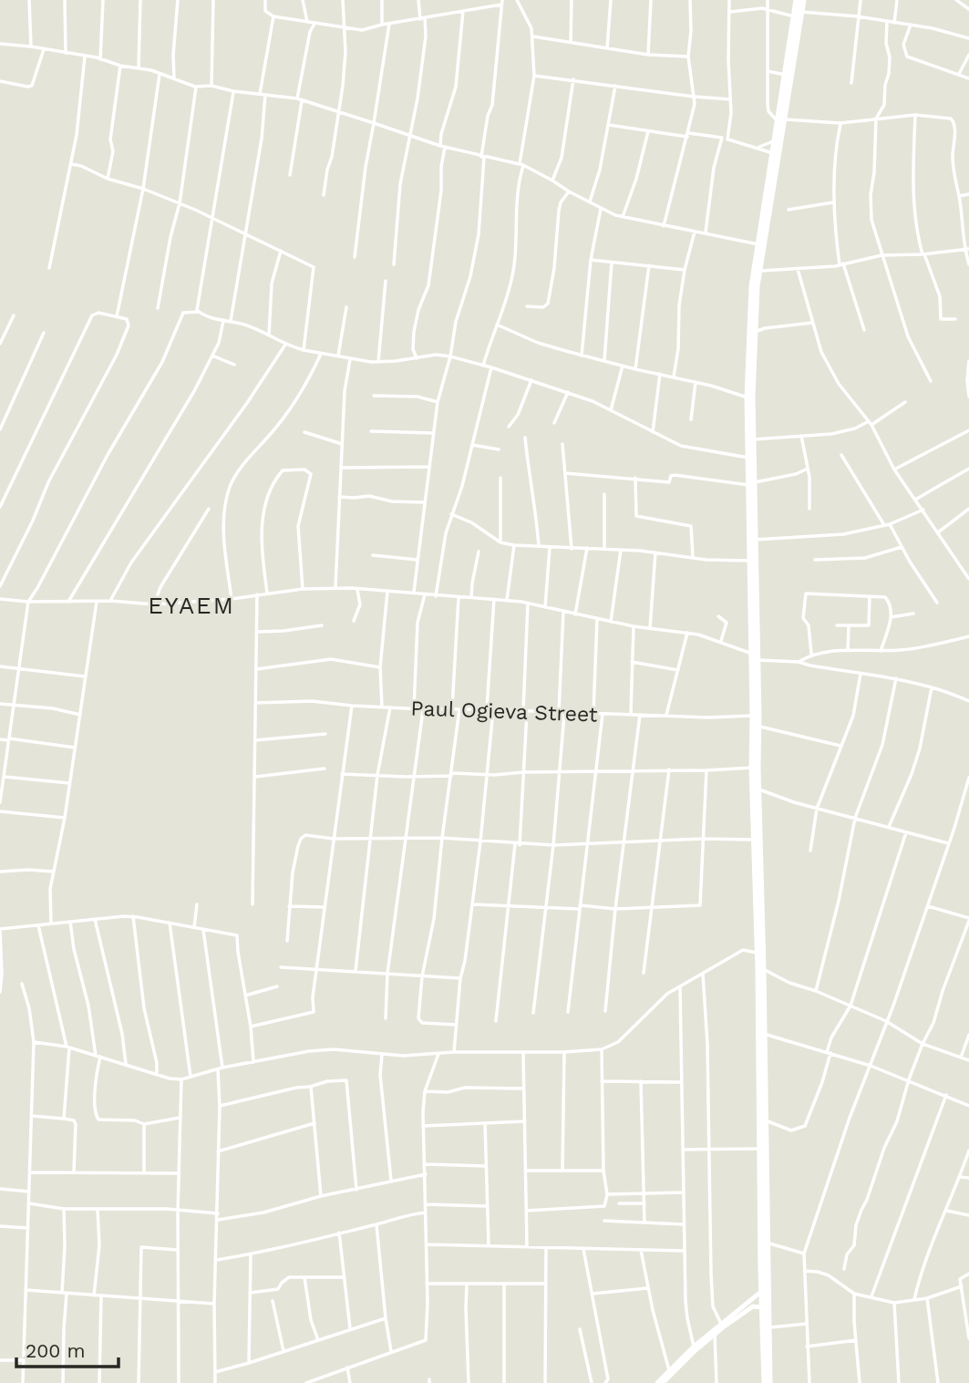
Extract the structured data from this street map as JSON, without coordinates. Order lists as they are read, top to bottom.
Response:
{
  "streets": {
    "street": ["Paul Ogieva Street"]
  },
  "districts": ["EYAEM"],
  "scale_bar": "200 m"
}
